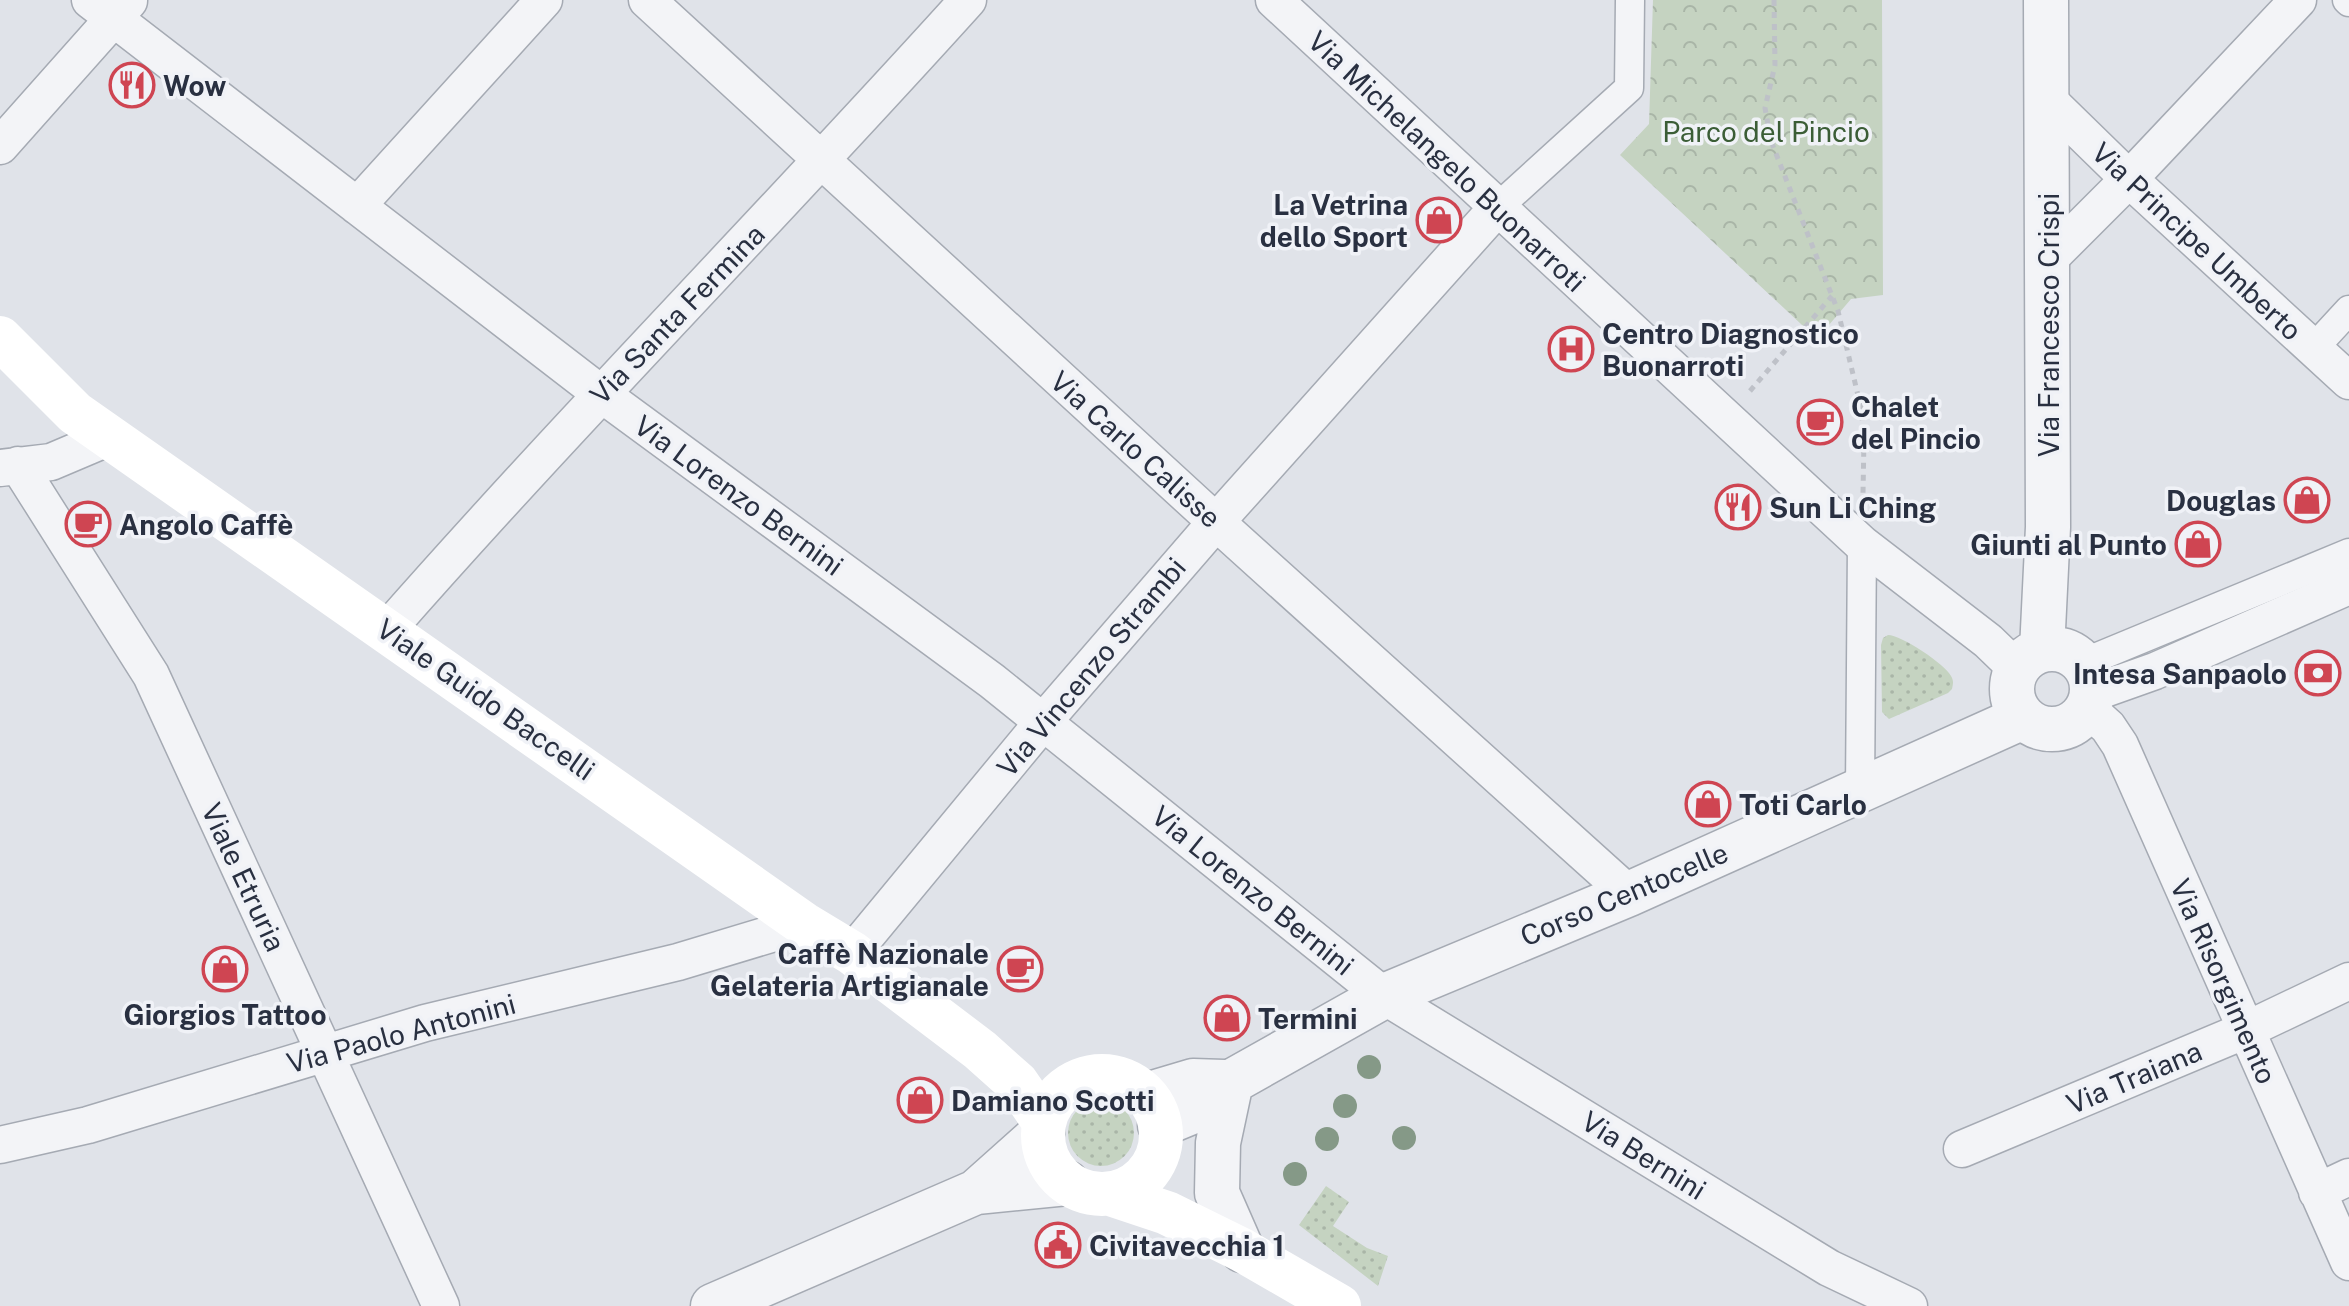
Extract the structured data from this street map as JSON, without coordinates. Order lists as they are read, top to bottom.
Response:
{
  "streets": {
    "main road": ["Viale Guido Baccelli"],
    "street": [
      "Via Michelangelo Buonarroti",
      "Via Principe Umberto",
      "Via Santa Fermina",
      "Via Francesco Crispi",
      "Via Carlo Calisse",
      "Via Lorenzo Bernini",
      "Via Vincenzo Strambi",
      "Viale Etruria",
      "Corso Centocelle",
      "Via Risorgimento",
      "Via Paolo Antonini",
      "Via Traiana",
      "Via Bernini"
    ]
  },
  "crossings": [
    ["Via Michelangelo Buonarroti", "Via Francesco Crispi"],
    ["Via Michelangelo Buonarroti", "Via Vincenzo Strambi"],
    ["Via Michelangelo Buonarroti", "Corso Centocelle"],
    ["Via Michelangelo Buonarroti", "Via Risorgimento"],
    ["Via Principe Umberto", "Via Francesco Crispi"],
    ["Via Santa Fermina", "Via Carlo Calisse"],
    ["Via Santa Fermina", "Via Lorenzo Bernini"],
    ["Via Santa Fermina", "Viale Guido Baccelli"],
    ["Via Francesco Crispi", "Corso Centocelle"],
    ["Via Francesco Crispi", "Via Risorgimento"],
    ["Via Carlo Calisse", "Via Vincenzo Strambi"],
    ["Via Carlo Calisse", "Corso Centocelle"],
    ["Via Lorenzo Bernini", "Via Vincenzo Strambi"],
    ["Via Lorenzo Bernini", "Corso Centocelle"],
    ["Via Lorenzo Bernini", "Via Bernini"],
    ["Via Vincenzo Strambi", "Viale Guido Baccelli"],
    ["Viale Guido Baccelli", "Via Paolo Antonini"],
    ["Viale Etruria", "Via Paolo Antonini"],
    ["Corso Centocelle", "Via Risorgimento"],
    ["Corso Centocelle", "Via Bernini"],
    ["Via Risorgimento", "Via Traiana"]
  ],
  "parks": ["Parco del Pincio"],
  "places": {
    "restaurant": ["Wow", "Sun Li Ching"],
    "shop": [
      "La Vetrina dello Sport",
      "Douglas",
      "Giunti al Punto",
      "Toti Carlo",
      "Giorgios Tattoo",
      "Termini",
      "Damiano Scotti"
    ],
    "hospital": ["Centro Diagnostico Buonarroti"],
    "cafe": ["Chalet del Pincio", "Angolo Caffè", "Caffè Nazionale Gelateria Artigianale"],
    "bank": ["Intesa Sanpaolo"],
    "public building": ["Civitavecchia 1"]
  }
}
